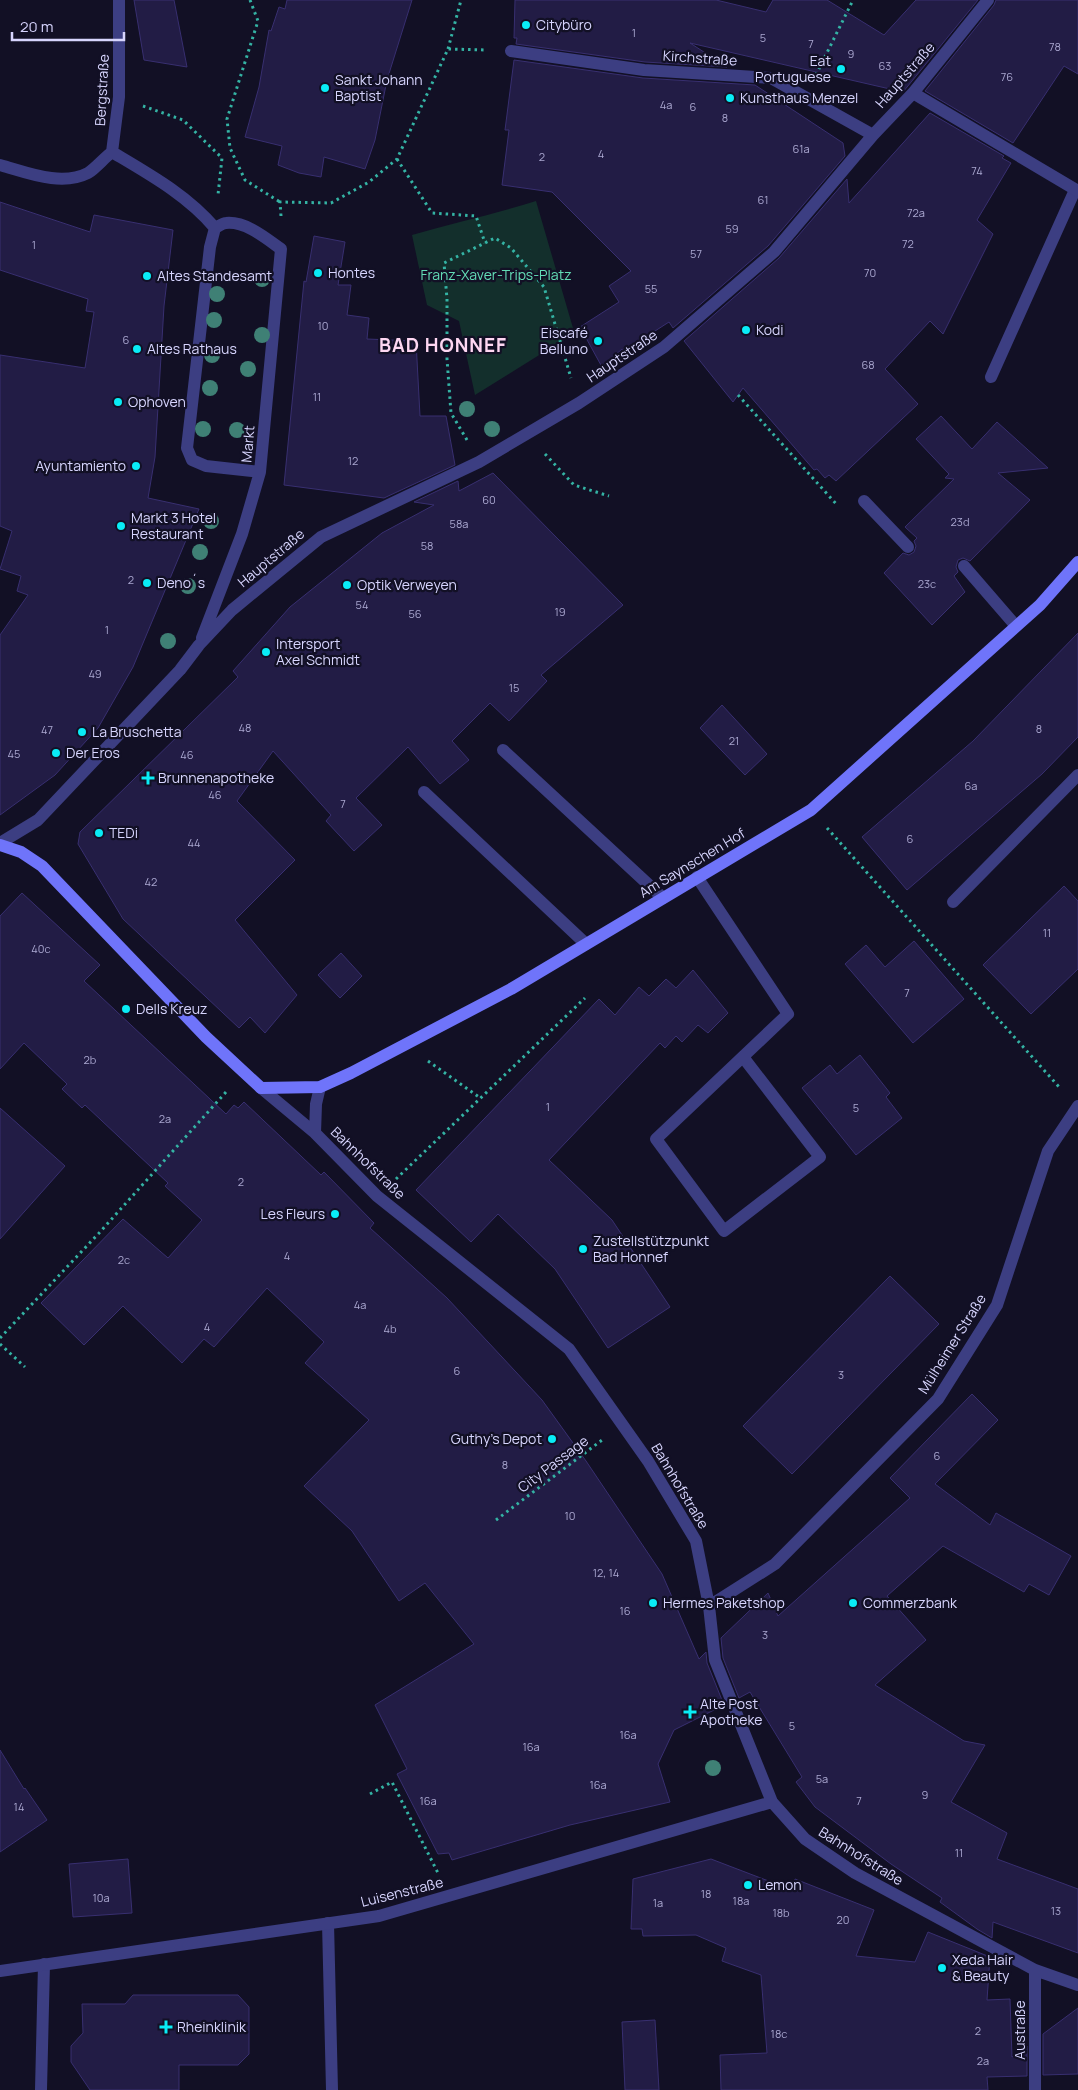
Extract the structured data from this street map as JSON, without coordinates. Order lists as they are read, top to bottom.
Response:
{
  "streets": {
    "main road": ["Am Saynschen Hof", "Bahnhofstraße"],
    "street": [
      "Kirchstraße",
      "Hauptstraße",
      "Bergstraße",
      "Markt",
      "Mülheimer Straße",
      "Luisenstraße",
      "Austraße"
    ],
    "path": ["City Passage"]
  },
  "crossings": [
    ["Kirchstraße", "Hauptstraße"],
    ["Hauptstraße", "Markt"],
    ["Hauptstraße", "Bahnhofstraße"],
    ["Am Saynschen Hof", "Bahnhofstraße"],
    ["Bahnhofstraße", "Mülheimer Straße"],
    ["Bahnhofstraße", "City Passage"],
    ["Bahnhofstraße", "Luisenstraße"],
    ["Bahnhofstraße", "Austraße"]
  ],
  "districts": ["BAD HONNEF"],
  "parks": ["Franz-Xaver-Trips-Platz"],
  "places": {
    "other": [
      "Citybüro",
      "Eat Portuguese",
      "Sankt Johann Baptist",
      "Kunsthaus Menzel",
      "Hontes",
      "Altes Standesamt",
      "Kodi",
      "Eiscafé Belluno",
      "Altes Rathaus",
      "Ophoven",
      "Ayuntamiento",
      "Markt 3 Hotel Restaurant",
      "Deno´s",
      "Optik Verweyen",
      "Intersport Axel Schmidt",
      "La Bruschetta",
      "Der Eros",
      "TEDi",
      "Dells Kreuz",
      "Les Fleurs",
      "Zustellstützpunkt Bad Honnef",
      "Guthy's Depot",
      "Hermes Paketshop",
      "Commerzbank",
      "Lemon",
      "Xeda Hair & Beauty"
    ],
    "health": ["Brunnenapotheke", "Alte Post Apotheke", "Rheinklinik"]
  },
  "house_numbers": [
    "1",
    "5",
    "7",
    "78",
    "9",
    "63",
    "76",
    "4a",
    "6",
    "8",
    "61a",
    "4",
    "2",
    "74",
    "61",
    "72a",
    "59",
    "72",
    "1",
    "57",
    "70",
    "55",
    "10",
    "6",
    "68",
    "11",
    "12",
    "60",
    "23d",
    "58a",
    "58",
    "2",
    "23c",
    "54",
    "19",
    "56",
    "1",
    "49",
    "15",
    "48",
    "8",
    "47",
    "21",
    "45",
    "46",
    "6a",
    "46",
    "7",
    "6",
    "44",
    "42",
    "11",
    "40c",
    "7",
    "2b",
    "1",
    "5",
    "2a",
    "2",
    "4",
    "2c",
    "4a",
    "4",
    "4b",
    "6",
    "3",
    "6",
    "8",
    "10",
    "12, 14",
    "16",
    "3",
    "5",
    "16a",
    "16a",
    "5a",
    "16a",
    "9",
    "16a",
    "7",
    "14",
    "11",
    "18",
    "10a",
    "18a",
    "1a",
    "13",
    "18b",
    "20",
    "2",
    "18c",
    "2a"
  ],
  "scale_bar": "20 m"
}
